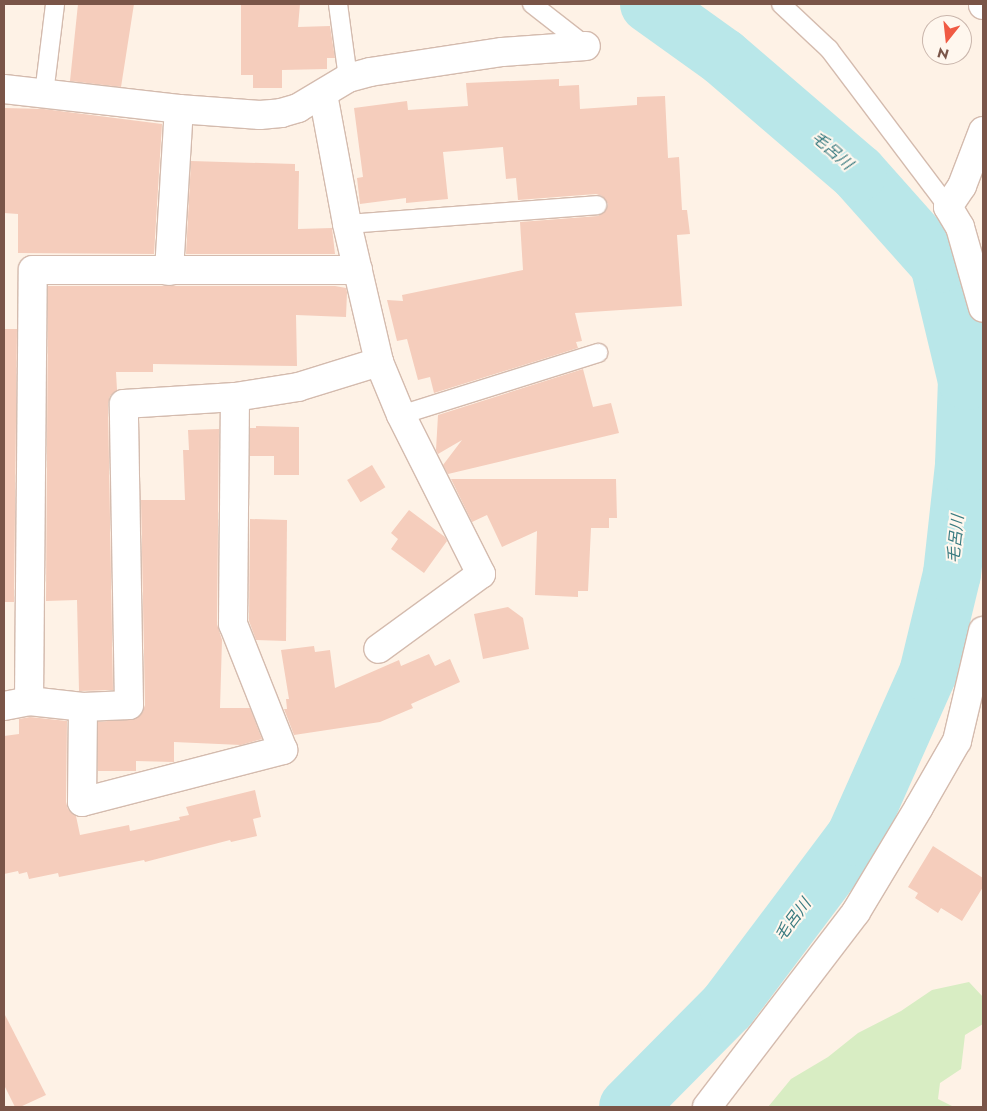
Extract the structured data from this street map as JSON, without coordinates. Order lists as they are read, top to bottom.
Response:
{
  "water": ["毛呂川"],
  "north": "bottom"
}
